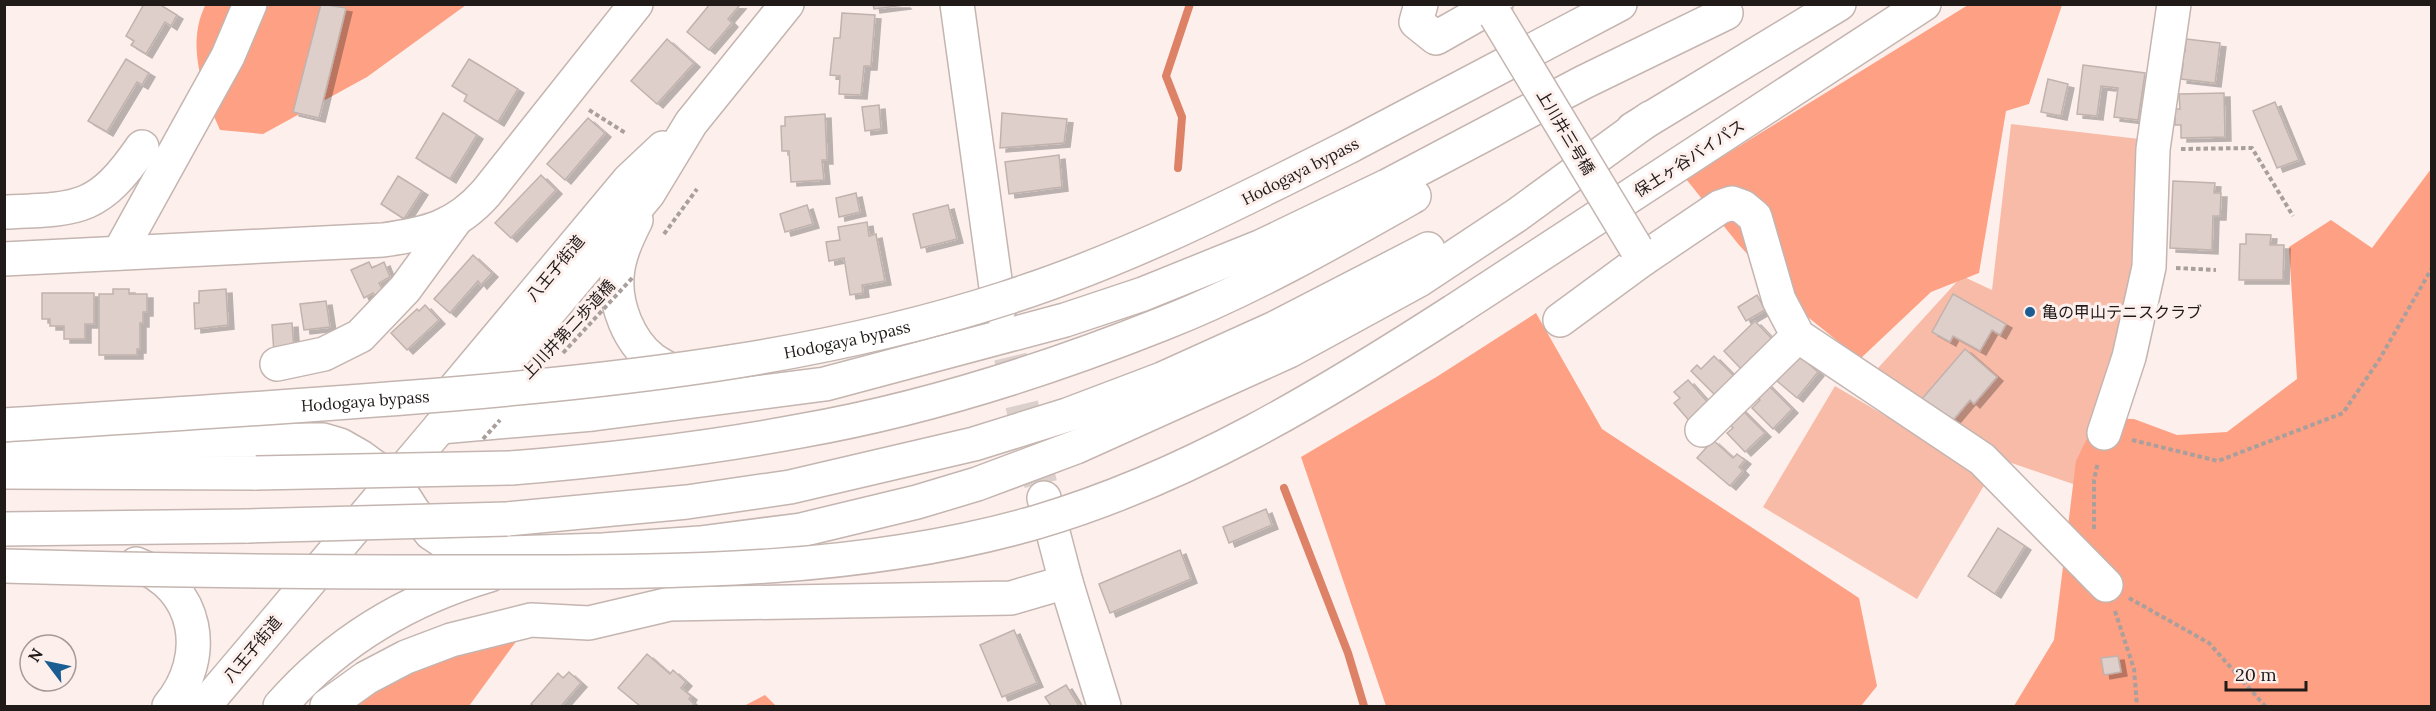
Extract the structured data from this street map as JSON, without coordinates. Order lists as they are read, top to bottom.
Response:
{
  "streets": {
    "main road": [
      "上川井三号橋",
      "保土ヶ谷バイパス",
      "Hodogaya bypass",
      "八王子街道"
    ],
    "path": ["上川井第二歩道橋"]
  },
  "places": ["亀の甲山テニスクラブ"],
  "scale_bar": "20 m",
  "north": "top left"
}
